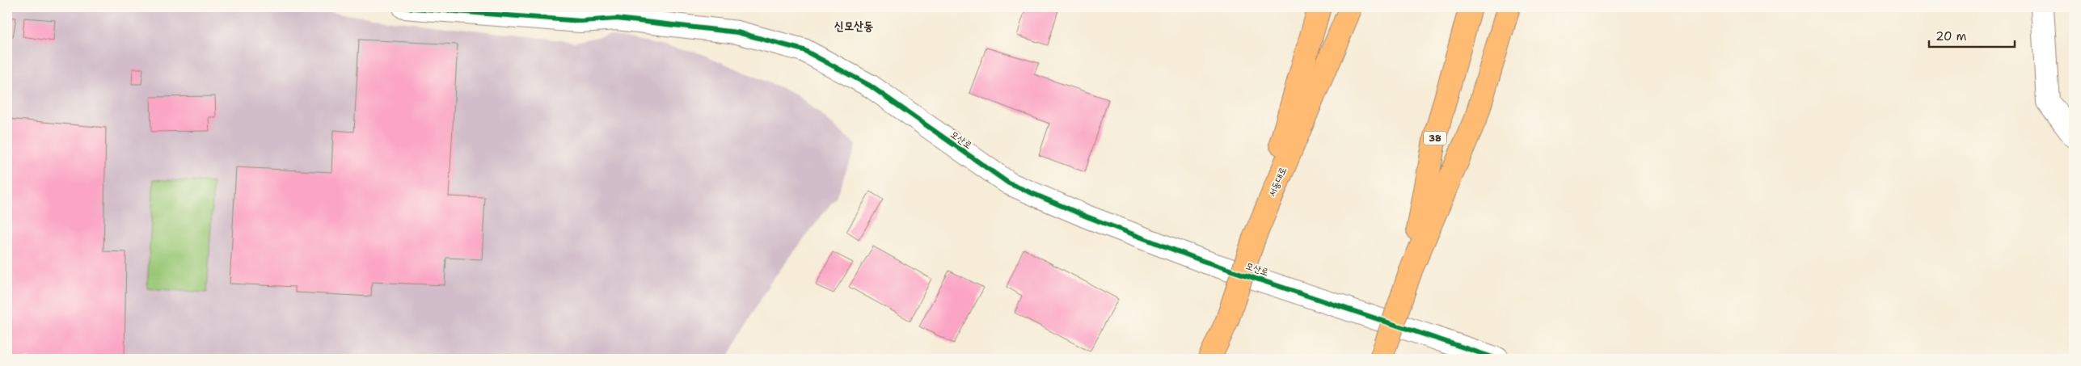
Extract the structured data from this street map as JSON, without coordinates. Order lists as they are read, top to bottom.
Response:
{
  "streets": {
    "highway": ["38", "서동대로"],
    "street": ["모산로"]
  },
  "districts": ["신모산동"],
  "scale_bar": "20 m"
}
